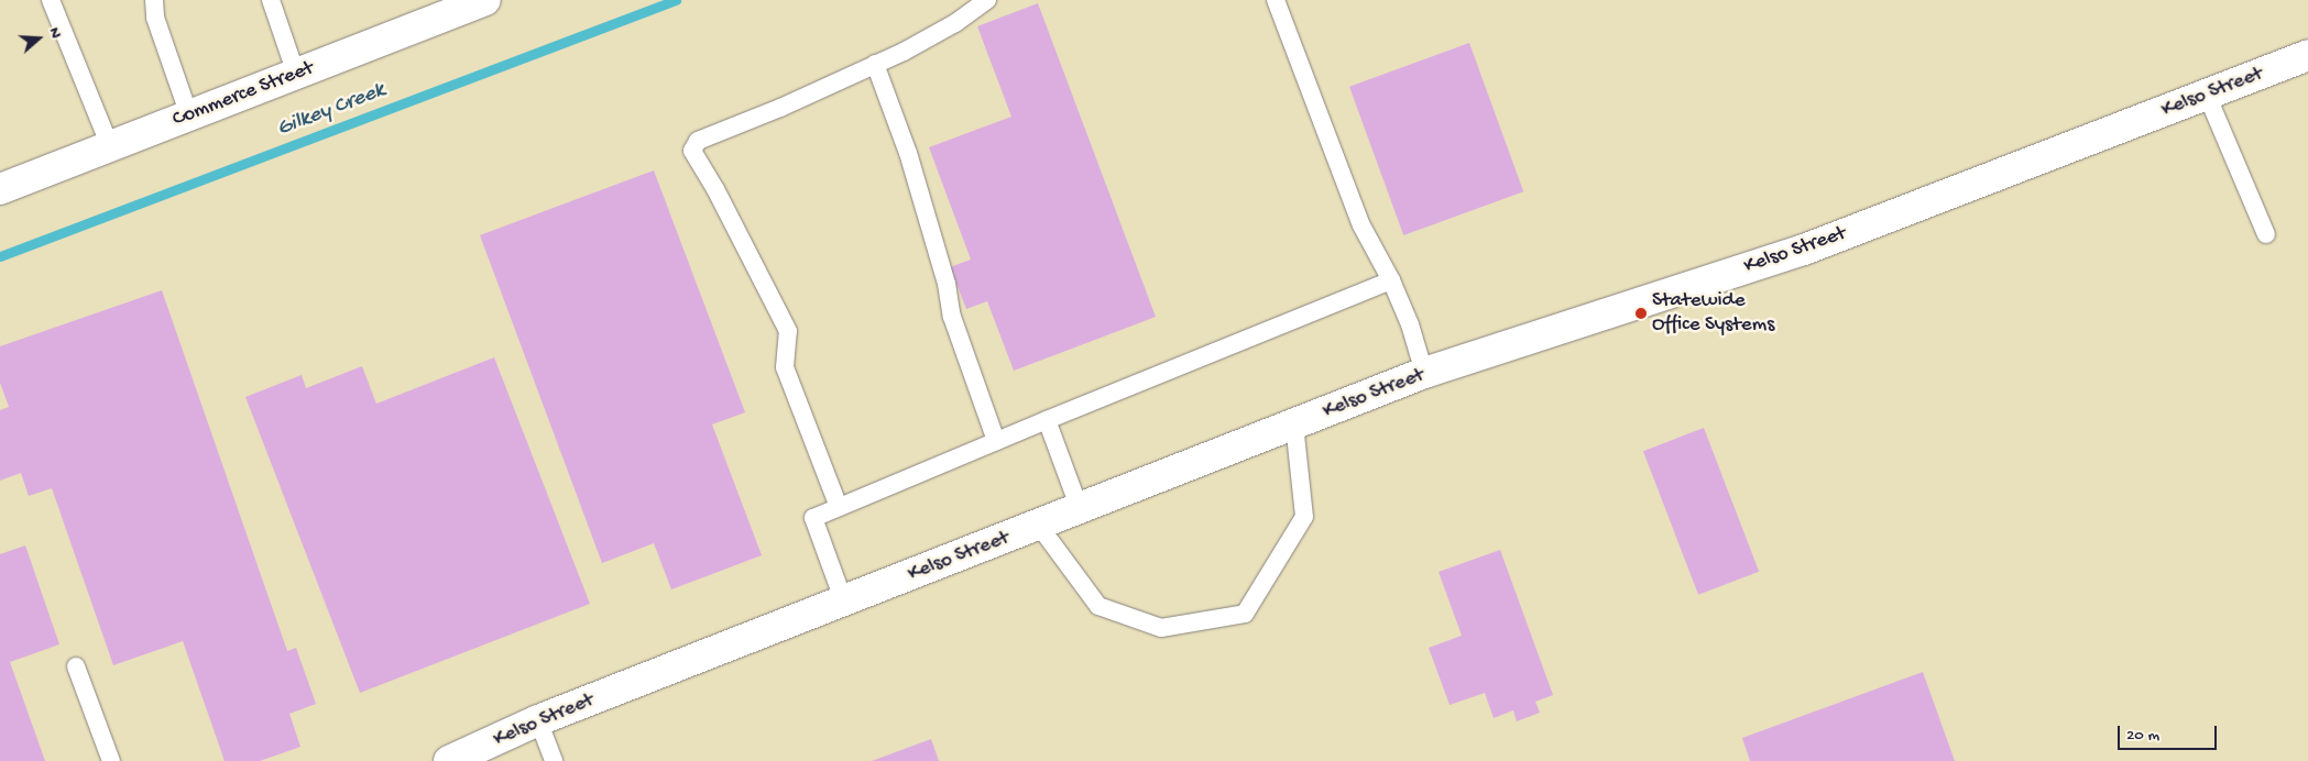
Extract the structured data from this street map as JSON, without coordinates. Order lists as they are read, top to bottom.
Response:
{
  "streets": {
    "street": ["Kelso Street", "Commerce Street"]
  },
  "water": ["Gilkey Creek"],
  "places": ["Statewide Office Systems"],
  "scale_bar": "20 m",
  "north": "right"
}
